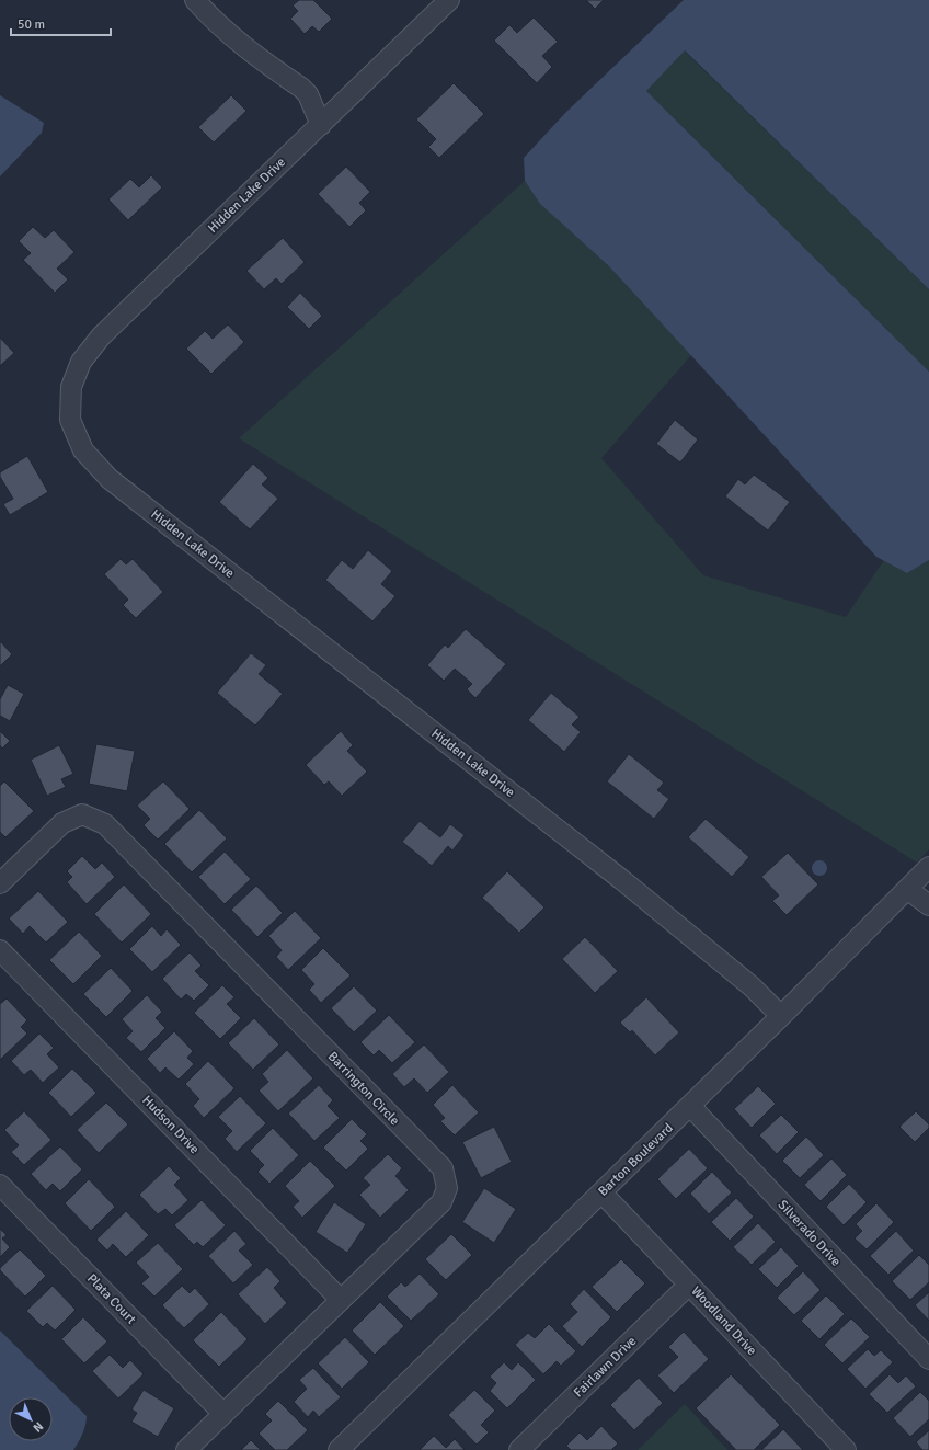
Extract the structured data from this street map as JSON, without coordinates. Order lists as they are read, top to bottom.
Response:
{
  "streets": {
    "street": [
      "Hidden Lake Drive",
      "Barrington Circle",
      "Hudson Drive",
      "Barton Boulevard",
      "Silverado Drive",
      "Plata Court",
      "Woodland Drive",
      "Fairlawn Drive"
    ]
  },
  "crossings": [
    ["Hidden Lake Drive", "Barton Boulevard"],
    ["Barrington Circle", "Hudson Drive"],
    ["Barrington Circle", "Plata Court"],
    ["Barton Boulevard", "Silverado Drive"],
    ["Barton Boulevard", "Woodland Drive"],
    ["Woodland Drive", "Fairlawn Drive"]
  ],
  "scale_bar": "50 m",
  "north": "bottom right"
}
